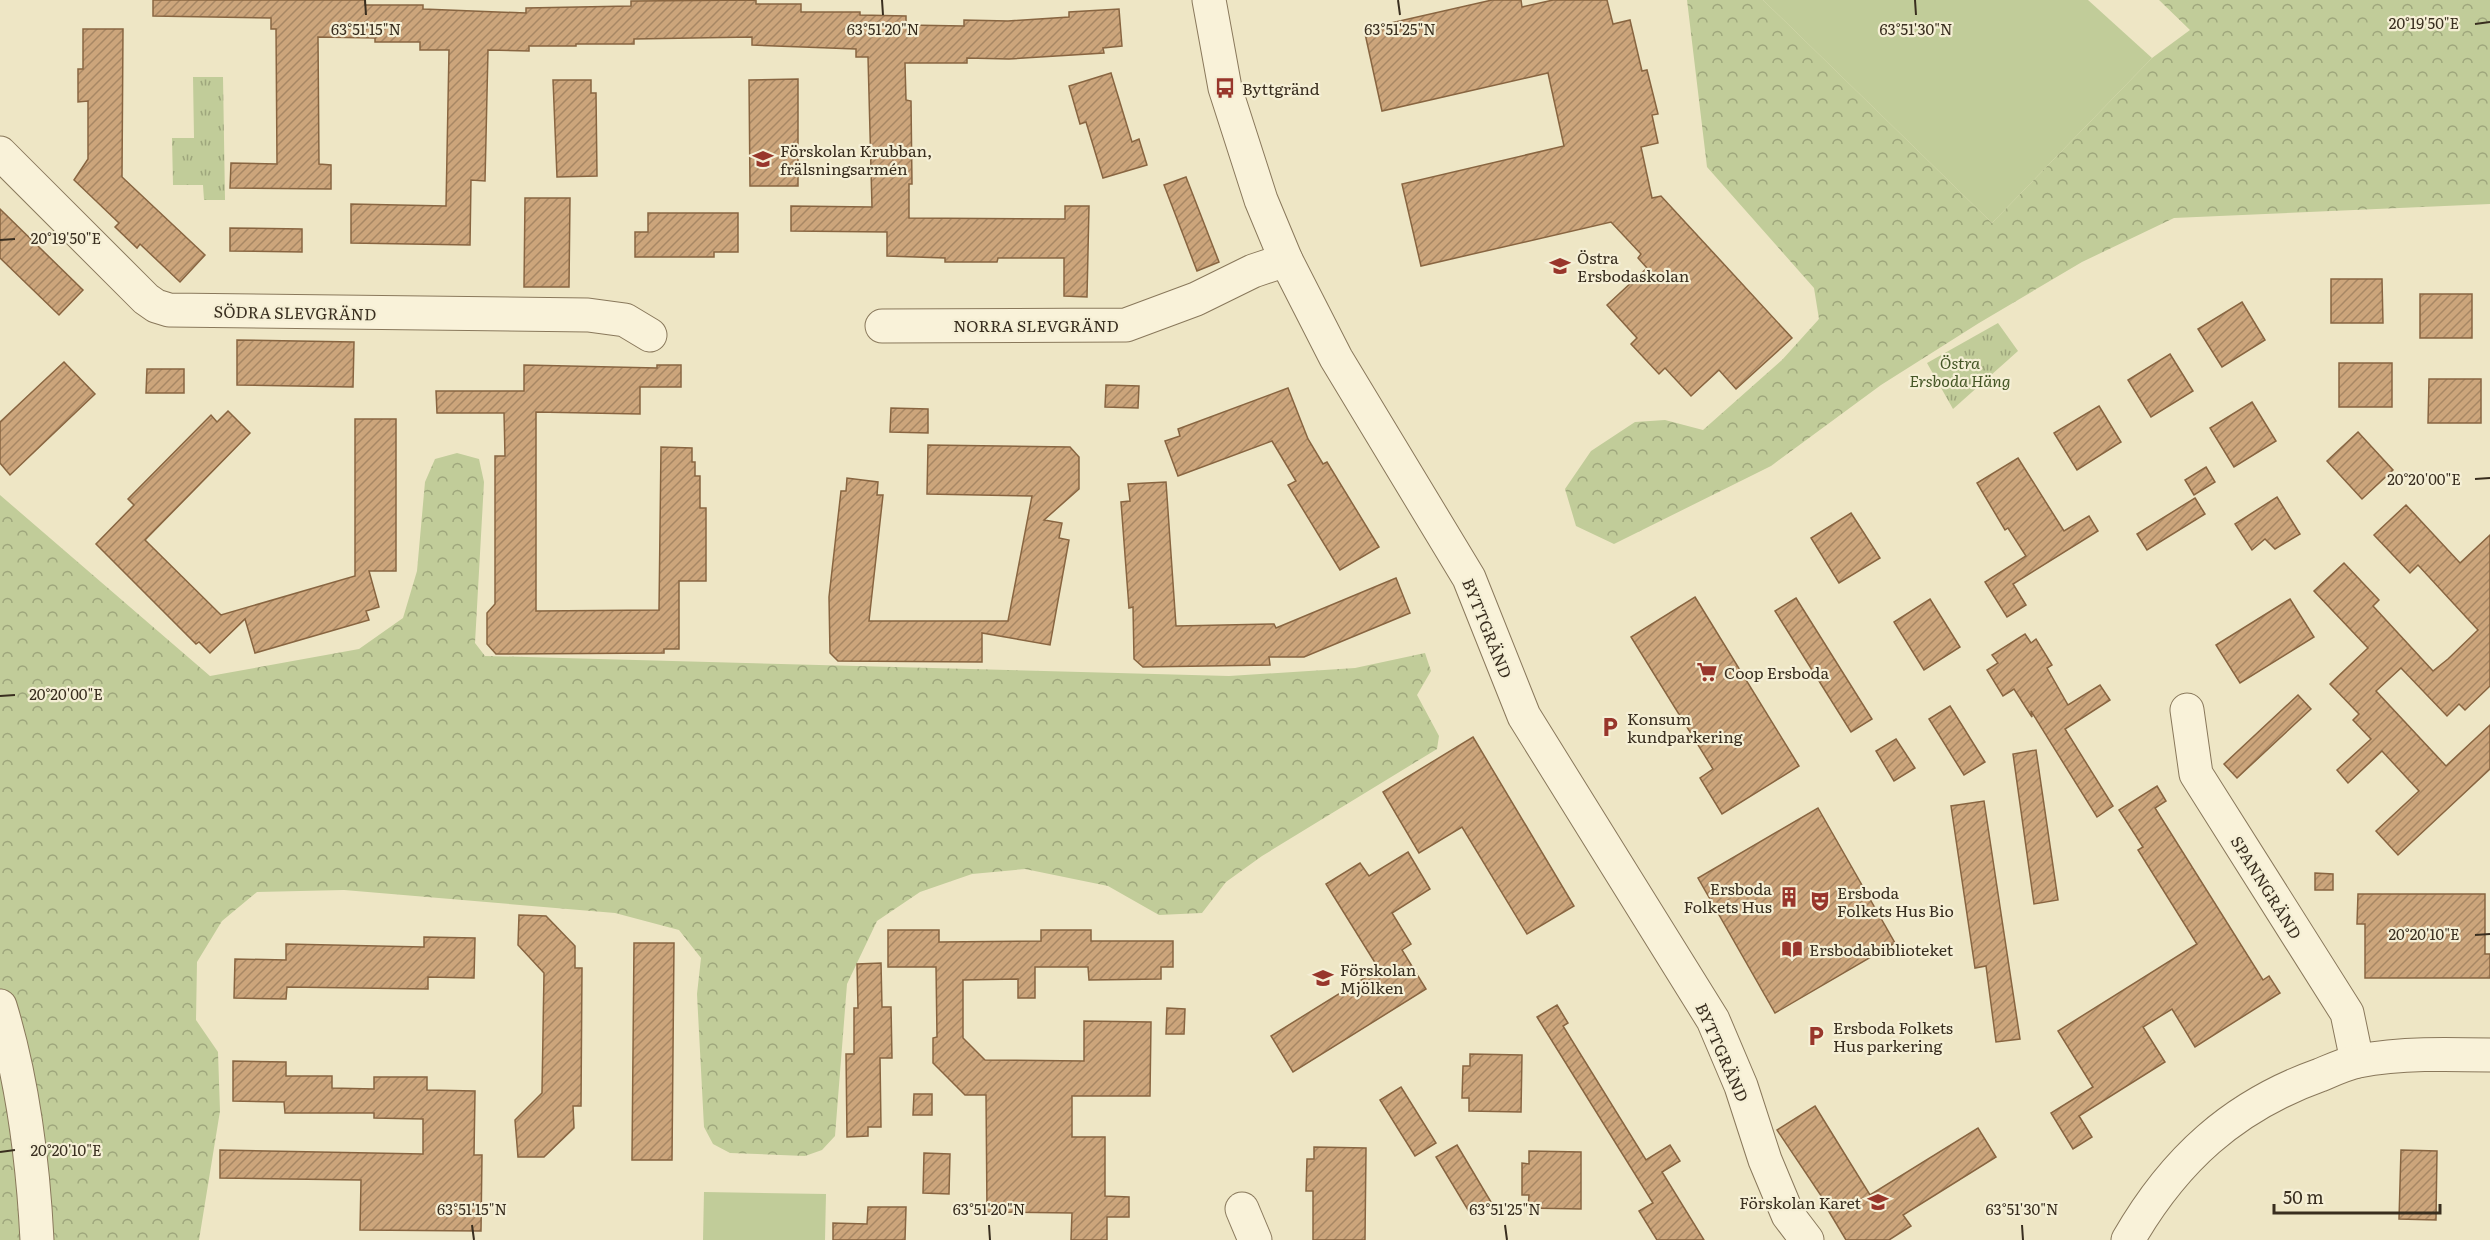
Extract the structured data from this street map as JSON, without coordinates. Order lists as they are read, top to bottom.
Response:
{
  "streets": {
    "street": [
      "SÖDRA SLEVGRÄND",
      "NORRA SLEVGRÄND",
      "BYTTGRÄND",
      "SPANNGRÄND"
    ]
  },
  "crossings": [
    ["NORRA SLEVGRÄND", "BYTTGRÄND"]
  ],
  "parks": ["Östra Ersboda Häng"],
  "places": {
    "bus stop": ["Byttgränd"],
    "school or university": [
      "Förskolan Krubban, frälsningsarmén",
      "Östra Ersbodaskolan",
      "Förskolan Mjölken",
      "Förskolan Karet"
    ],
    "supermarket": ["Coop Ersboda"],
    "parking": ["Konsum kundparkering", "Ersboda Folkets Hus parkering"],
    "building": ["Ersboda Folkets Hus"],
    "theatre": ["Ersboda Folkets Hus Bio"],
    "library": ["Ersbodabiblioteket"]
  },
  "scale_bar": "50 m",
  "coordinates": [
    "20°19'50\"E",
    "63°51'15\"N",
    "63°51'20\"N",
    "63°51'25\"N",
    "63°51'30\"N",
    "20°20'00\"E",
    "20°20'10\"E"
  ]
}
